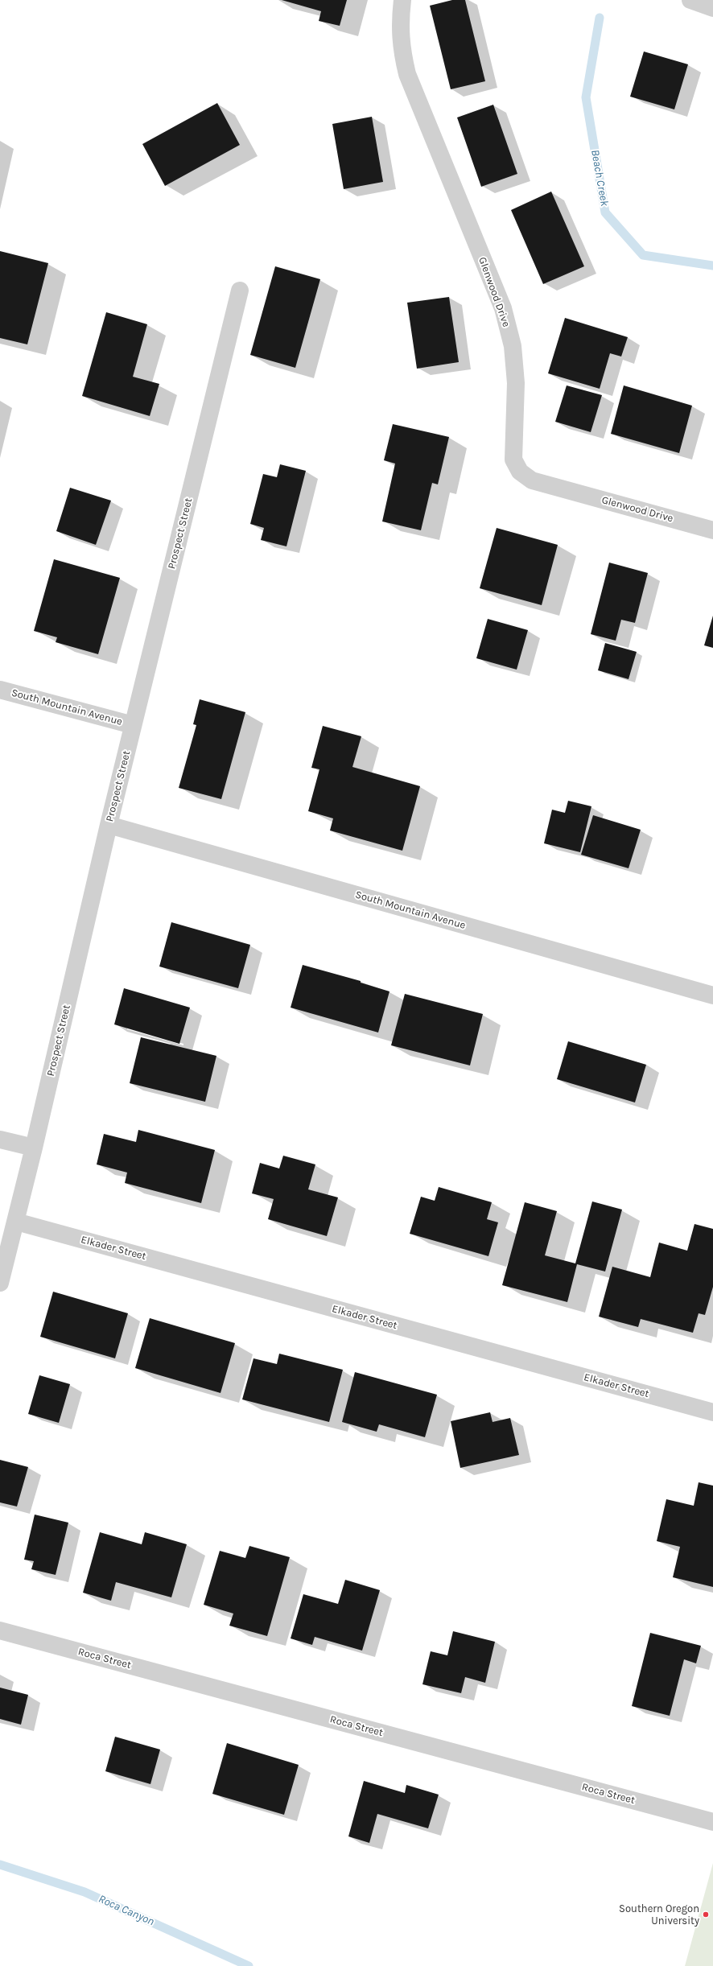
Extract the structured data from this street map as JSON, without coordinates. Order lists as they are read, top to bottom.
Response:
{
  "streets": {
    "street": [
      "Glenwood Drive",
      "Prospect Street",
      "South Mountain Avenue",
      "Elkader Street",
      "Roca Street"
    ]
  },
  "crossings": [
    ["Prospect Street", "South Mountain Avenue"],
    ["Prospect Street", "Elkader Street"]
  ],
  "water": ["Beach Creek", "Roca Canyon"],
  "places": ["Southern Oregon University"]
}
